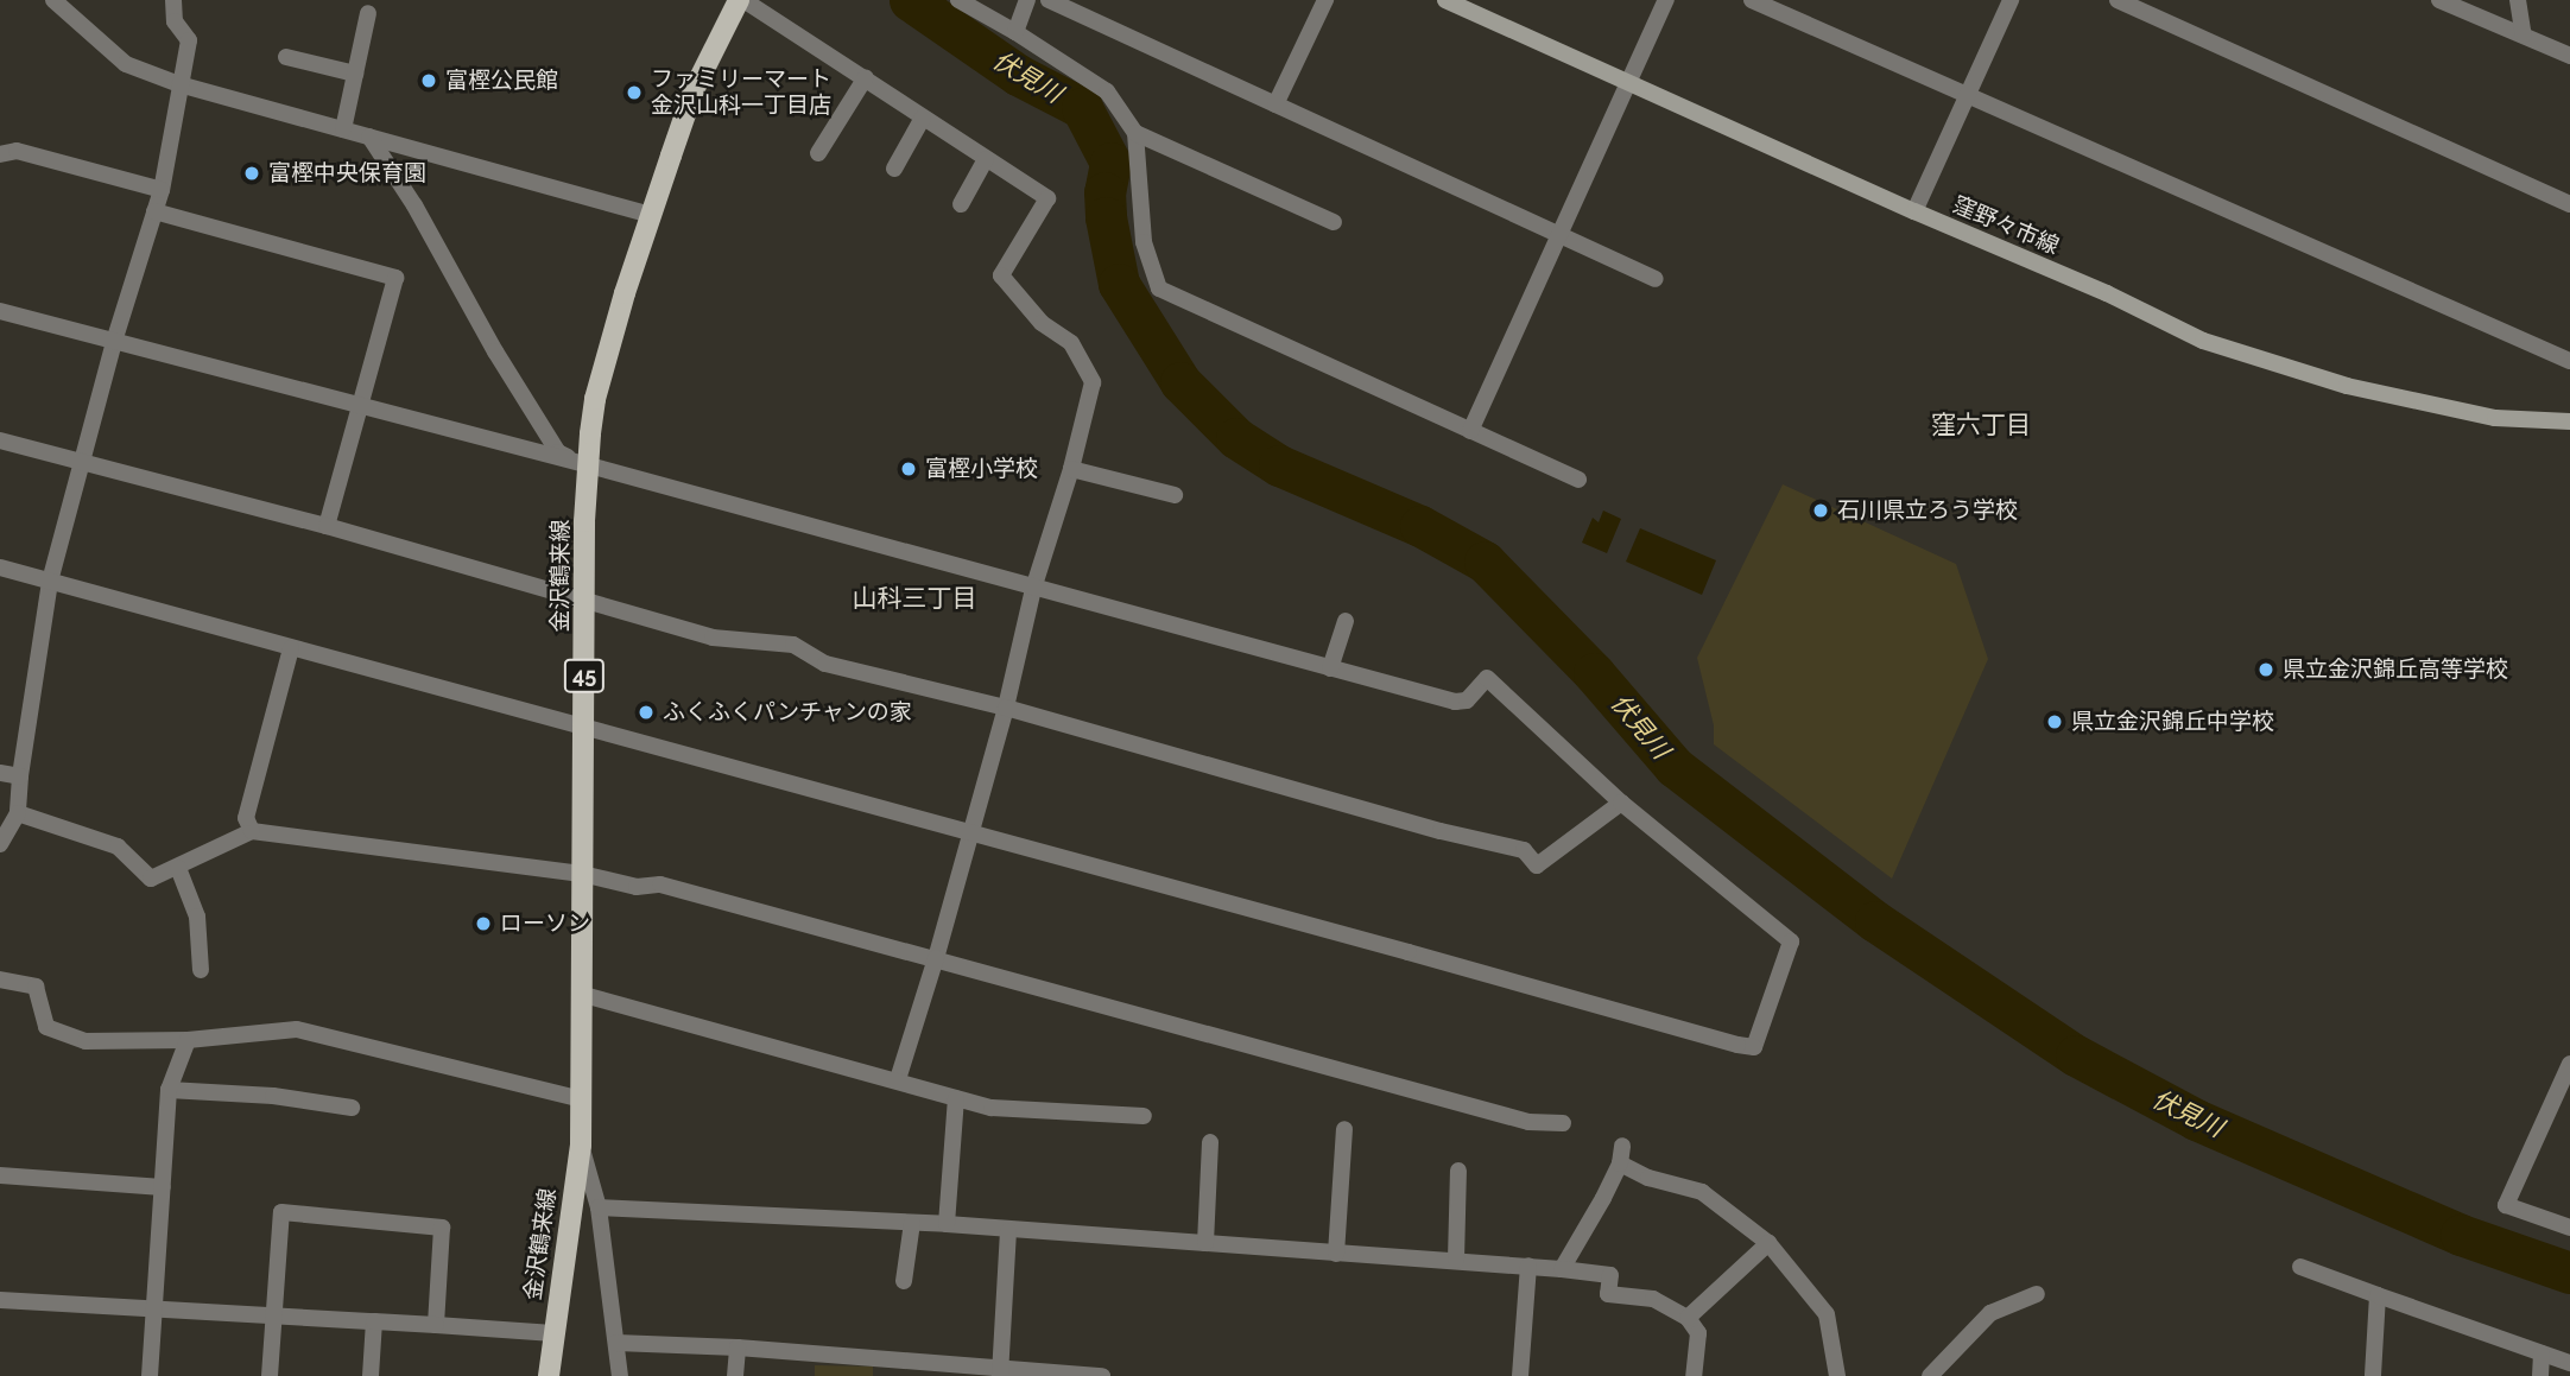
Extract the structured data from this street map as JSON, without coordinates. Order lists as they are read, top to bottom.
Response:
{
  "streets": {
    "main road": ["窪野々市線", "金沢鶴来線", "45"]
  },
  "districts": ["窪六丁目", "山科三丁目"],
  "water": ["伏見川"],
  "places": [
    "富樫公民館",
    "ファミリーマート 金沢山科一丁目店",
    "富樫中央保育園",
    "富樫小学校",
    "石川県立ろう学校",
    "県立金沢錦丘高等学校",
    "ふくふくパンチャンの家",
    "県立金沢錦丘中学校",
    "ローソン"
  ]
}
